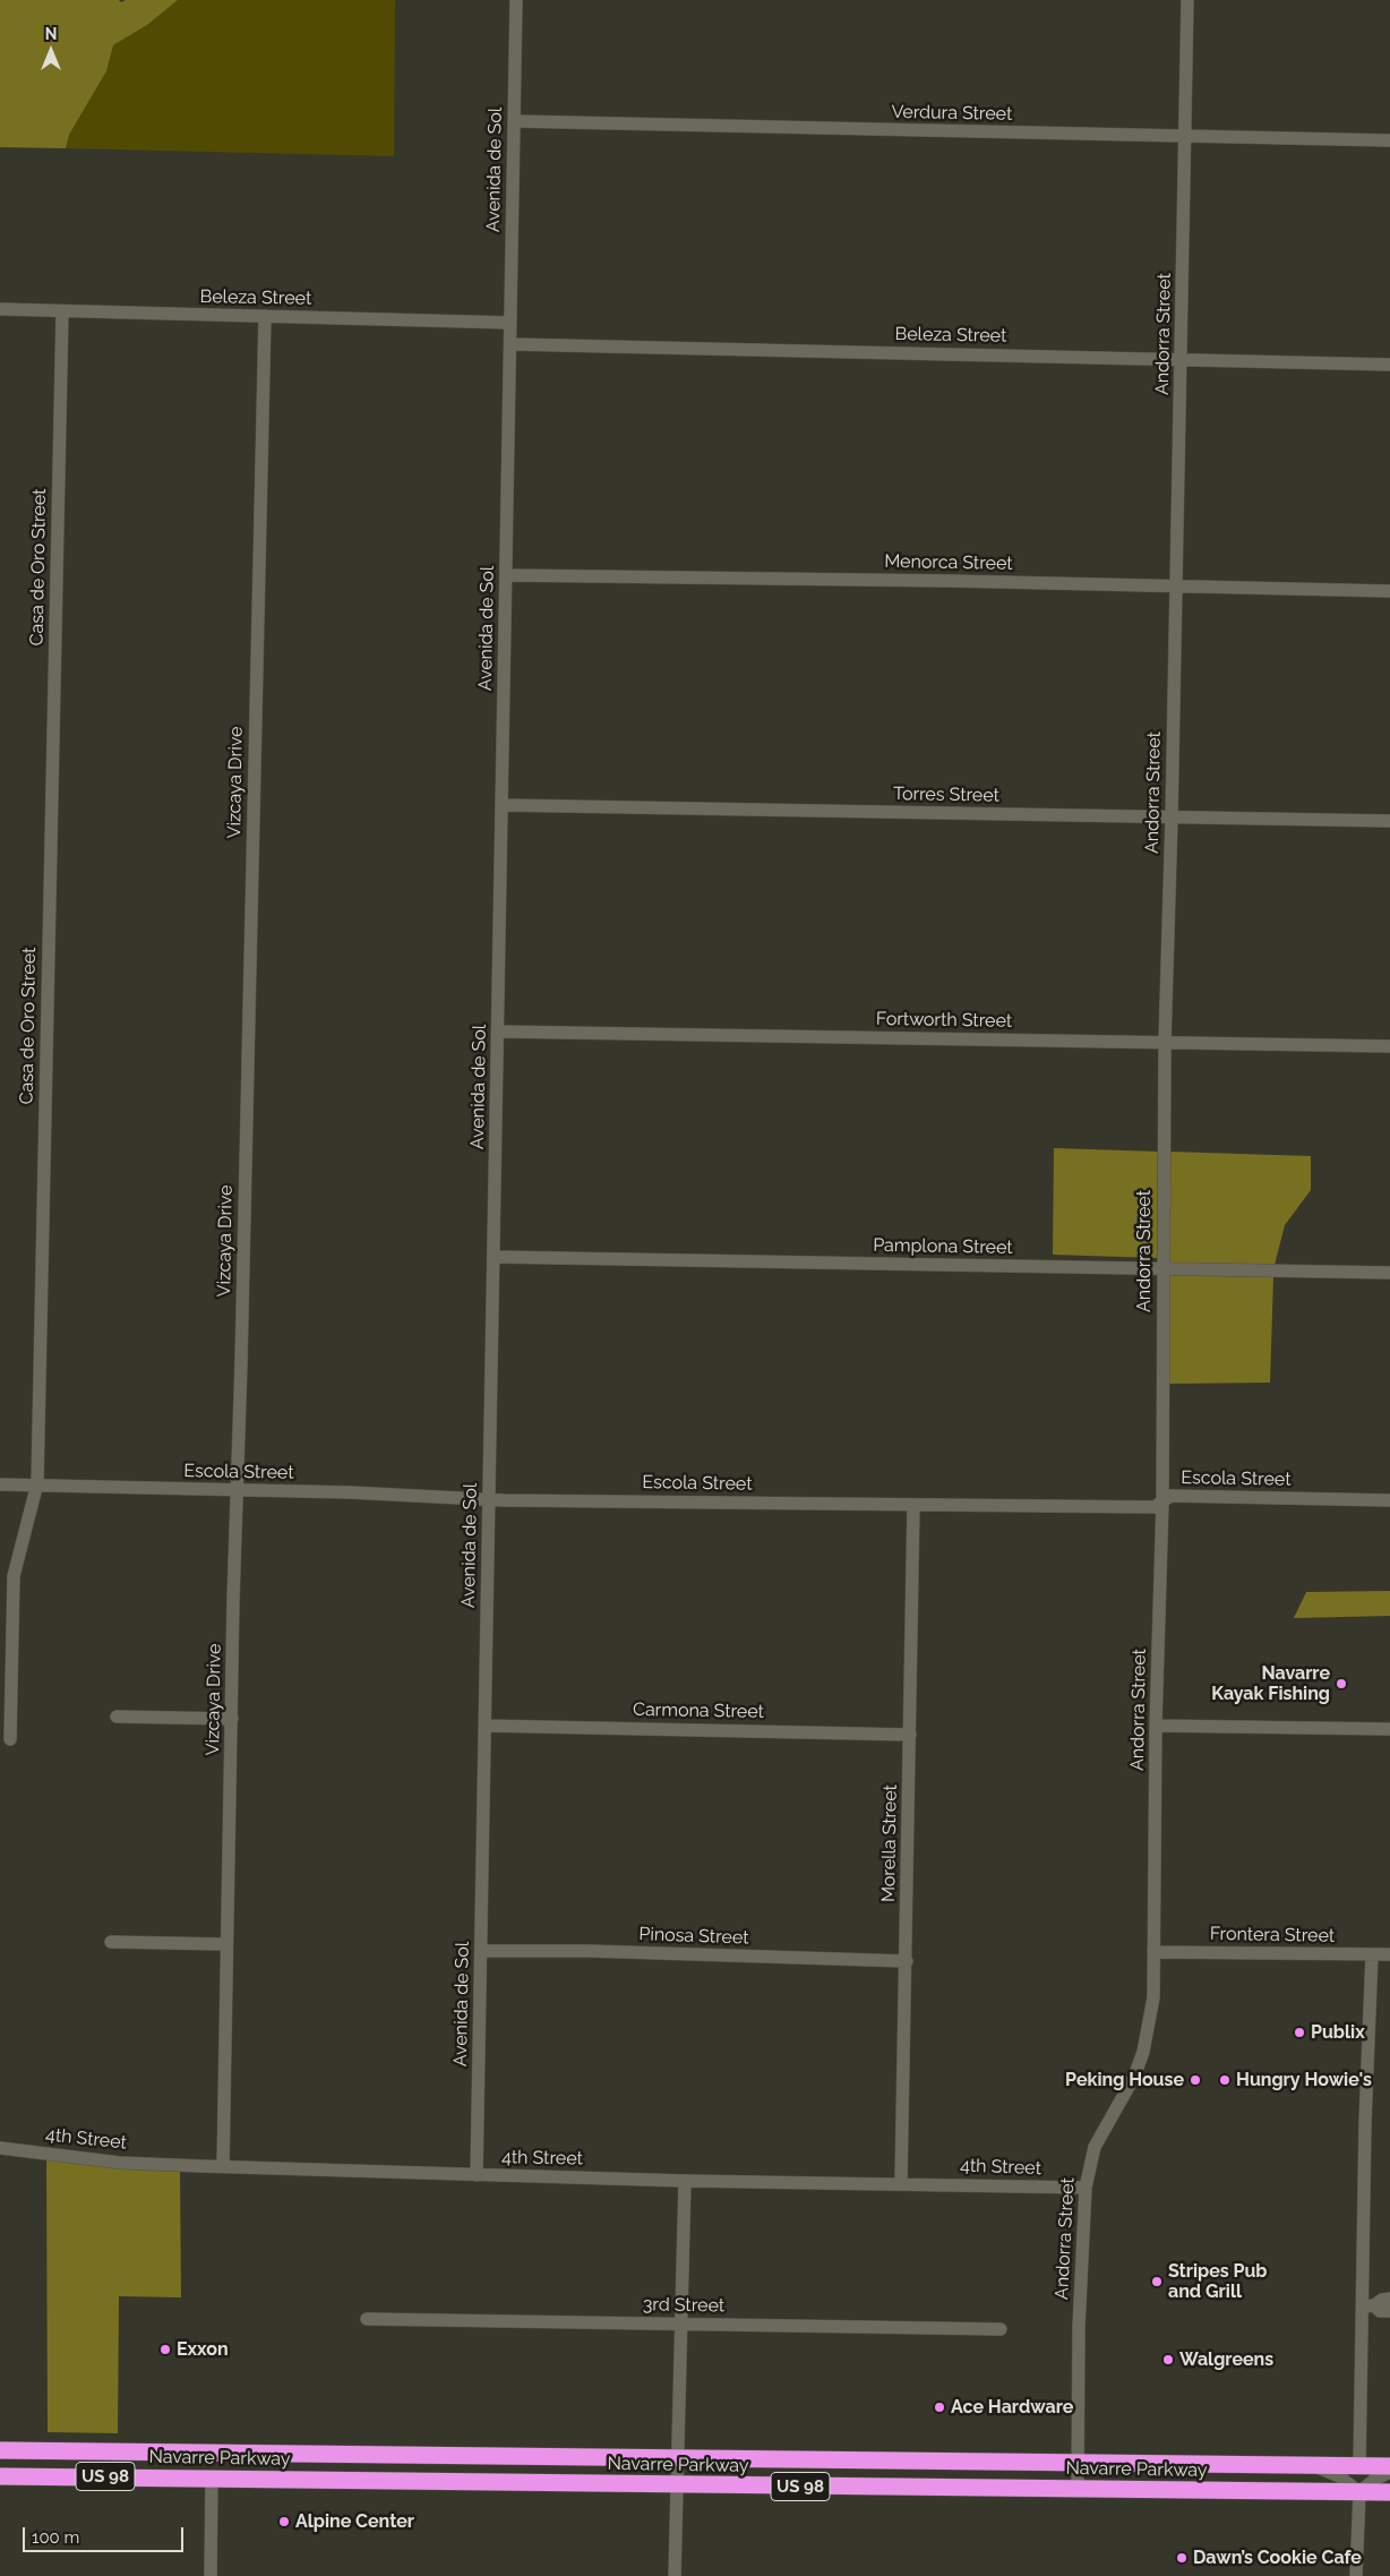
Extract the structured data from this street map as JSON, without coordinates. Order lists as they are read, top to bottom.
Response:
{
  "streets": {
    "highway": ["Navarre Parkway", "US 98"],
    "street": [
      "Verdura Street",
      "Avenida de Sol",
      "Beleza Street",
      "Andorra Street",
      "Menorca Street",
      "Casa de Oro Street",
      "Vizcaya Drive",
      "Torres Street",
      "Fortworth Street",
      "Pamplona Street",
      "Escola Street",
      "Carmona Street",
      "Morella Street",
      "Frontera Street",
      "Pinosa Street",
      "4th Street",
      "3rd Street"
    ]
  },
  "crossings": [
    ["Verdura Street", "Avenida de Sol"],
    ["Verdura Street", "Andorra Street"],
    ["Avenida de Sol", "Beleza Street"],
    ["Avenida de Sol", "Menorca Street"],
    ["Avenida de Sol", "Torres Street"],
    ["Avenida de Sol", "Fortworth Street"],
    ["Avenida de Sol", "Pamplona Street"],
    ["Avenida de Sol", "Escola Street"],
    ["Avenida de Sol", "Carmona Street"],
    ["Avenida de Sol", "Pinosa Street"],
    ["Avenida de Sol", "4th Street"],
    ["Beleza Street", "Andorra Street"],
    ["Beleza Street", "Casa de Oro Street"],
    ["Beleza Street", "Vizcaya Drive"],
    ["Andorra Street", "Menorca Street"],
    ["Andorra Street", "Torres Street"],
    ["Andorra Street", "Fortworth Street"],
    ["Andorra Street", "Pamplona Street"],
    ["Andorra Street", "Escola Street"],
    ["Andorra Street", "Frontera Street"],
    ["Andorra Street", "4th Street"],
    ["Andorra Street", "Navarre Parkway"],
    ["Casa de Oro Street", "Escola Street"],
    ["Vizcaya Drive", "Escola Street"],
    ["Vizcaya Drive", "4th Street"],
    ["Escola Street", "Morella Street"],
    ["Carmona Street", "Morella Street"],
    ["Morella Street", "Pinosa Street"],
    ["Morella Street", "4th Street"]
  ],
  "places": [
    "Navarre Kayak Fishing",
    "Publix",
    "Peking House",
    "Hungry Howie's",
    "Stripes Pub and Grill",
    "Exxon",
    "Walgreens",
    "Ace Hardware",
    "Alpine Center",
    "Dawn’s Cookie Cafe"
  ],
  "scale_bar": "100 m",
  "north": "top"
}
